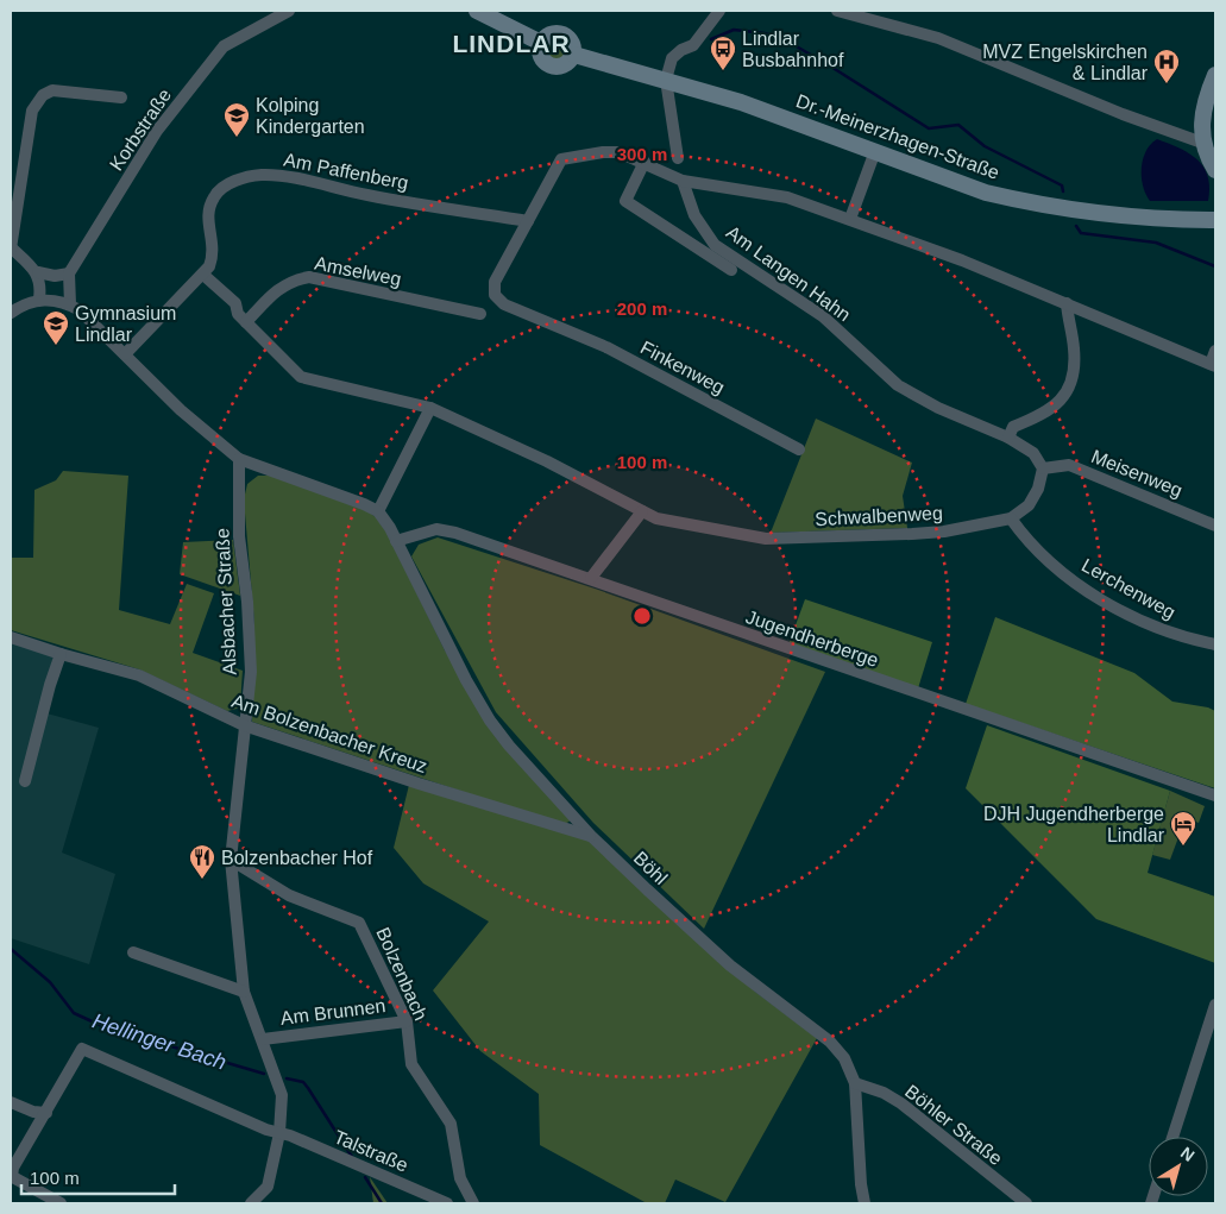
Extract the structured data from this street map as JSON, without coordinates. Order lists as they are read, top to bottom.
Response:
{
  "streets": {
    "main road": ["Dr.-Meinerzhagen-Straße"],
    "street": [
      "Korbstraße",
      "Am Paffenberg",
      "Amselweg",
      "Am Langen Hahn",
      "Finkenweg",
      "Meisenweg",
      "Schwalbenweg",
      "Lerchenweg",
      "Alsbacher Straße",
      "Jugendherberge",
      "Am Bolzenbacher Kreuz",
      "Böhl",
      "Bolzenbach",
      "Am Brunnen",
      "Böhler Straße",
      "Talstraße"
    ]
  },
  "crossings": [
    ["Am Paffenberg", "Finkenweg"],
    ["Am Paffenberg", "Schwalbenweg"],
    ["Amselweg", "Schwalbenweg"],
    ["Schwalbenweg", "Lerchenweg"],
    ["Alsbacher Straße", "Am Bolzenbacher Kreuz"],
    ["Alsbacher Straße", "Bolzenbach"],
    ["Alsbacher Straße", "Am Brunnen"],
    ["Alsbacher Straße", "Talstraße"],
    ["Jugendherberge", "Böhl"],
    ["Am Bolzenbacher Kreuz", "Böhl"],
    ["Böhl", "Böhler Straße"],
    ["Bolzenbach", "Am Brunnen"]
  ],
  "districts": ["LINDLAR"],
  "water": ["Hellinger Bach"],
  "places": {
    "bus stop": ["Lindlar Busbahnhof"],
    "hospital": ["MVZ Engelskirchen & Lindlar"],
    "school or university": ["Kolping Kindergarten", "Gymnasium Lindlar"],
    "hotel": ["DJH Jugendherberge Lindlar"],
    "restaurant": ["Bolzenbacher Hof"]
  },
  "scale_bar": "100 m",
  "north": "top right",
  "rings": ["300 m", "200 m", "100 m"]
}
